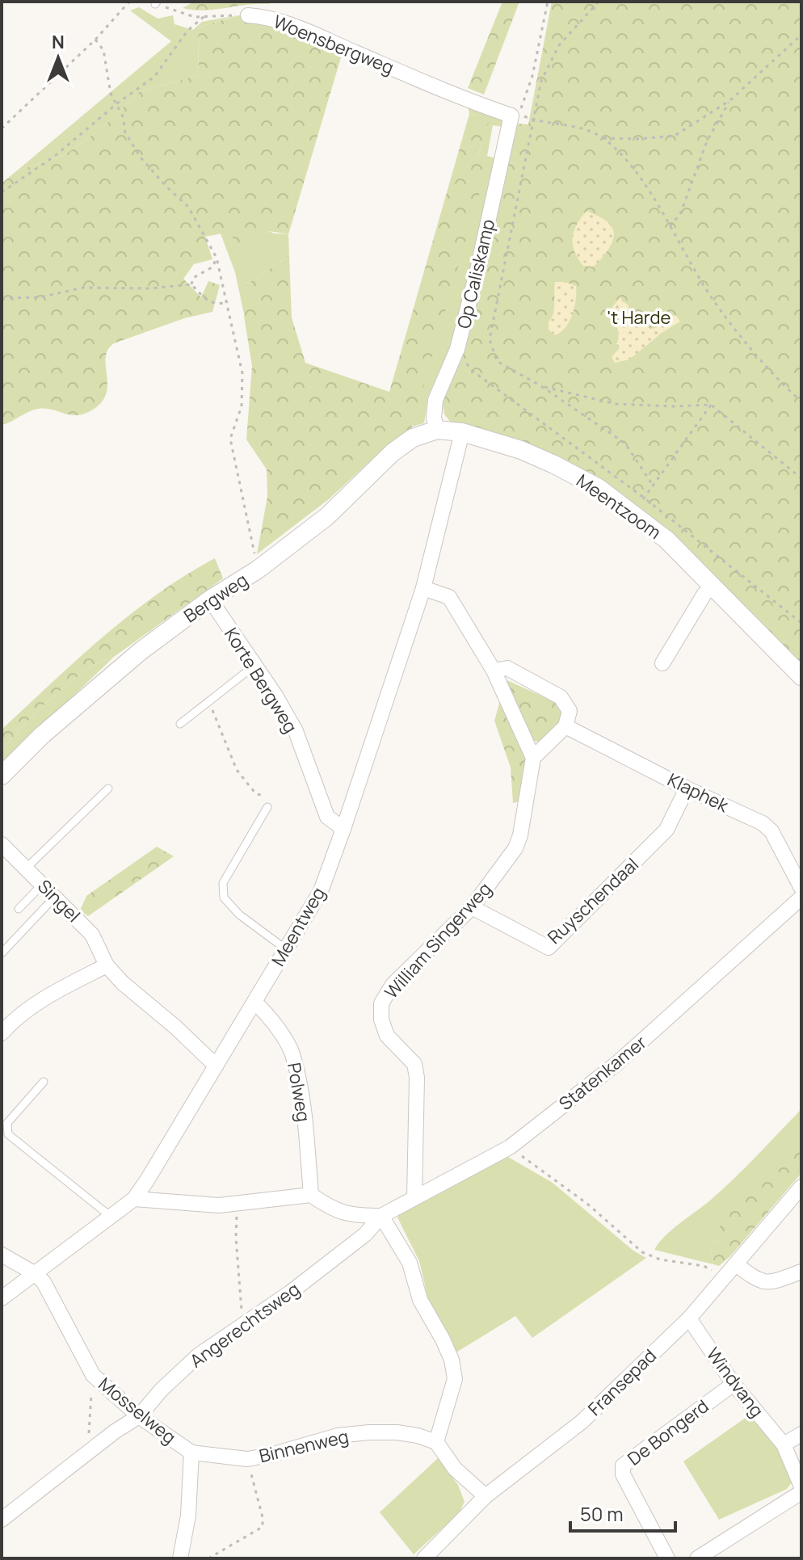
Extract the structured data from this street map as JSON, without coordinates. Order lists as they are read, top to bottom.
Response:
{
  "streets": {
    "street": [
      "Woensbergweg",
      "Op Caliskamp",
      "Meentzoom",
      "Bergweg",
      "Korte Bergweg",
      "Klaphek",
      "Singel",
      "Ruyschendaal",
      "Meentweg",
      "William Singerweg",
      "Statenkamer",
      "Polweg",
      "Angerechtsweg",
      "Fransepad",
      "Windvang",
      "Mosselweg",
      "De Bongerd",
      "Binnenweg"
    ]
  },
  "crossings": [
    ["Woensbergweg", "Op Caliskamp"],
    ["Op Caliskamp", "Meentzoom"],
    ["Op Caliskamp", "Bergweg"],
    ["Meentzoom", "Bergweg"],
    ["Meentzoom", "Meentweg"],
    ["Bergweg", "Korte Bergweg"],
    ["Korte Bergweg", "Meentweg"],
    ["Klaphek", "Ruyschendaal"],
    ["Singel", "Meentweg"],
    ["Ruyschendaal", "William Singerweg"],
    ["Meentweg", "Polweg"],
    ["Meentweg", "Mosselweg"],
    ["William Singerweg", "Statenkamer"],
    ["Statenkamer", "Angerechtsweg"],
    ["Angerechtsweg", "Mosselweg"],
    ["Fransepad", "Windvang"],
    ["Windvang", "De Bongerd"],
    ["Mosselweg", "Binnenweg"]
  ],
  "parks": ["'t Harde"],
  "scale_bar": "50 m",
  "north": "top"
}
